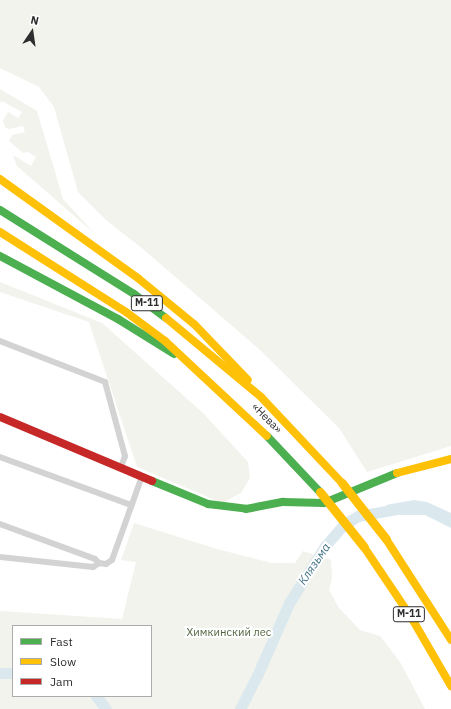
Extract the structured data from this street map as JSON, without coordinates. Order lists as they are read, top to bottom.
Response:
{
  "streets": {
    "main road": ["М-11", "«Нева»"]
  },
  "crossings": [
    ["М-11", "«Нева»"]
  ],
  "water": ["Клязьма"],
  "parks": ["Химкинский лес"],
  "legend": ["Fast", "Slow", "Jam"],
  "north": "top"
}
